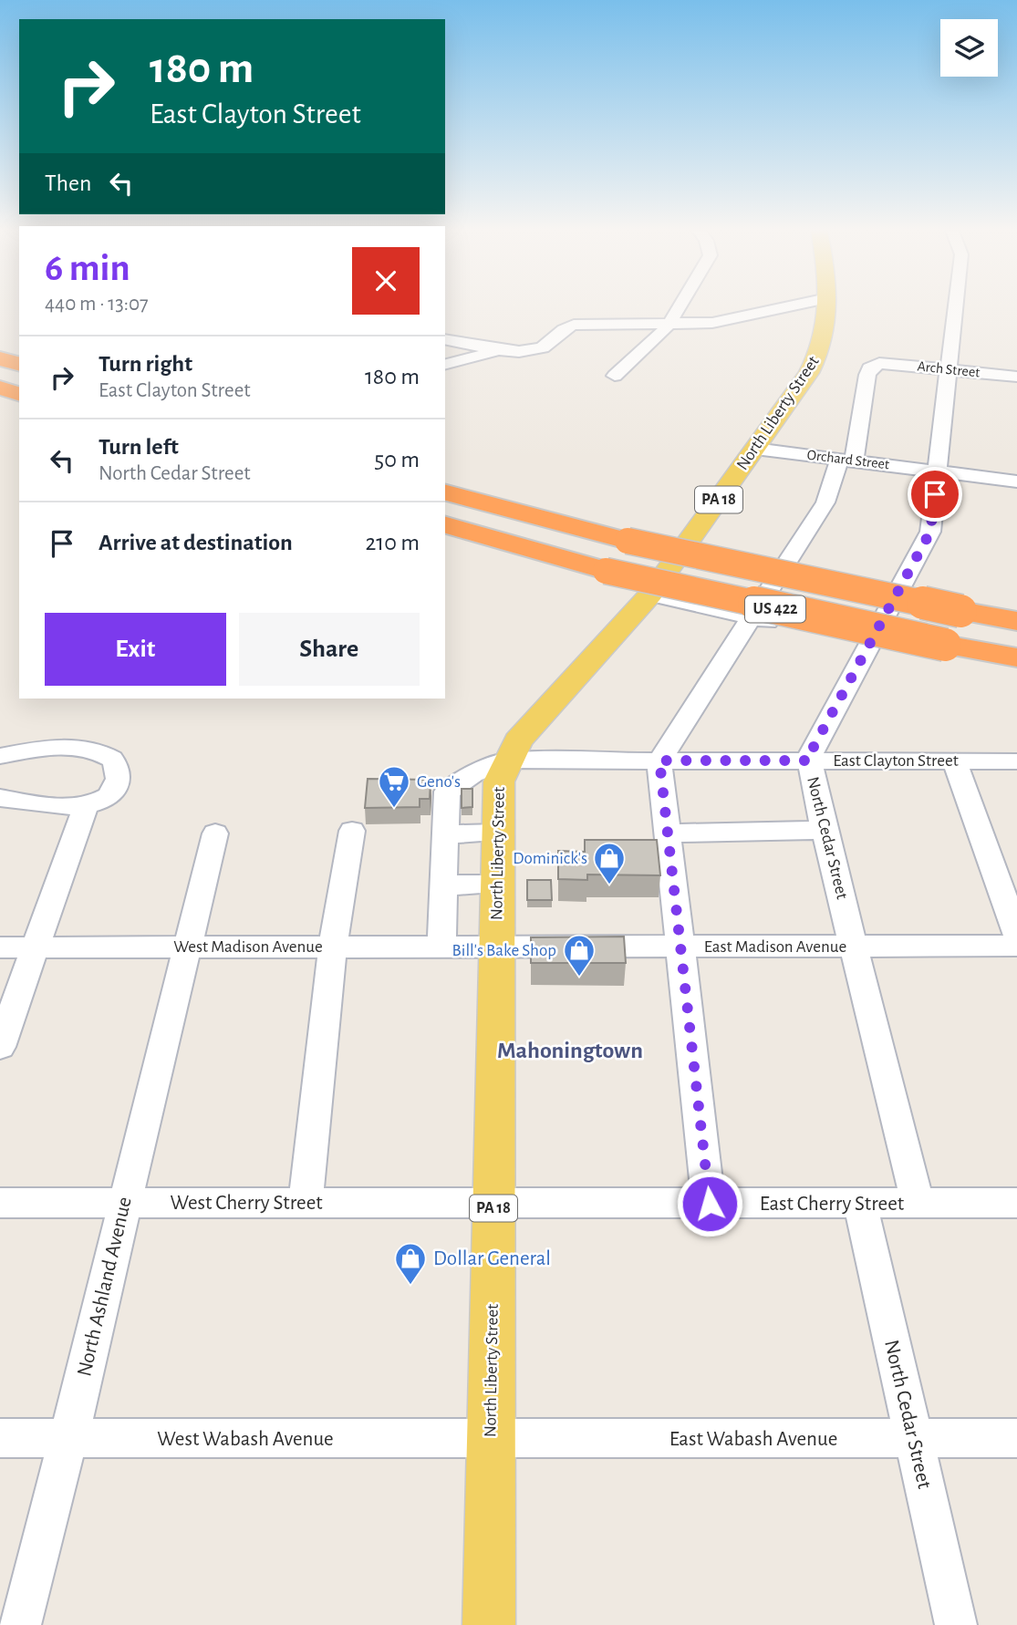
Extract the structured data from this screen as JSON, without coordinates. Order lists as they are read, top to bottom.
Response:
{
  "streets": {
    "highway": ["US 422"],
    "main road": ["North Liberty Street", "PA 18"],
    "street": [
      "Arch Street",
      "Orchard Street",
      "East Clayton Street",
      "North Cedar Street",
      "West Madison Avenue",
      "East Madison Avenue",
      "West Cherry Street",
      "East Cherry Street",
      "North Ashland Avenue",
      "West Wabash Avenue",
      "East Wabash Avenue"
    ]
  },
  "crossings": [
    ["Arch Street", "Orchard Street"],
    ["Arch Street", "North Cedar Street"],
    ["North Liberty Street", "Orchard Street"],
    ["North Liberty Street", "East Clayton Street"],
    ["North Liberty Street", "West Madison Avenue"],
    ["North Liberty Street", "East Madison Avenue"],
    ["North Liberty Street", "West Cherry Street"],
    ["North Liberty Street", "East Cherry Street"],
    ["North Liberty Street", "West Wabash Avenue"],
    ["North Liberty Street", "East Wabash Avenue"],
    ["Orchard Street", "North Cedar Street"],
    ["East Clayton Street", "North Cedar Street"],
    ["North Cedar Street", "East Madison Avenue"],
    ["North Cedar Street", "East Cherry Street"],
    ["North Cedar Street", "East Wabash Avenue"],
    ["West Madison Avenue", "East Madison Avenue"],
    ["West Madison Avenue", "North Ashland Avenue"],
    ["West Cherry Street", "East Cherry Street"],
    ["West Cherry Street", "North Ashland Avenue"],
    ["North Ashland Avenue", "West Wabash Avenue"],
    ["West Wabash Avenue", "East Wabash Avenue"]
  ],
  "districts": ["Mahoningtown"],
  "places": {
    "supermarket": ["Geno's"],
    "shop": ["Dominick's", "Bill's Bake Shop", "Dollar General"]
  },
  "page": {
    "turn": ["180 m", "East Clayton Street"],
    "then": "Then",
    "heading": ["6 min", "440 m · 13:07"],
    "list": [
      {
        "name": "Turn right",
        "note": "East Clayton Street",
        "value": "180 m"
      },
      {
        "name": "Turn left",
        "note": "North Cedar Street",
        "value": "50 m"
      },
      {
        "name": "Arrive at destination",
        "value": "210 m"
      }
    ],
    "buttons": ["Exit", "Share"]
  }
}
